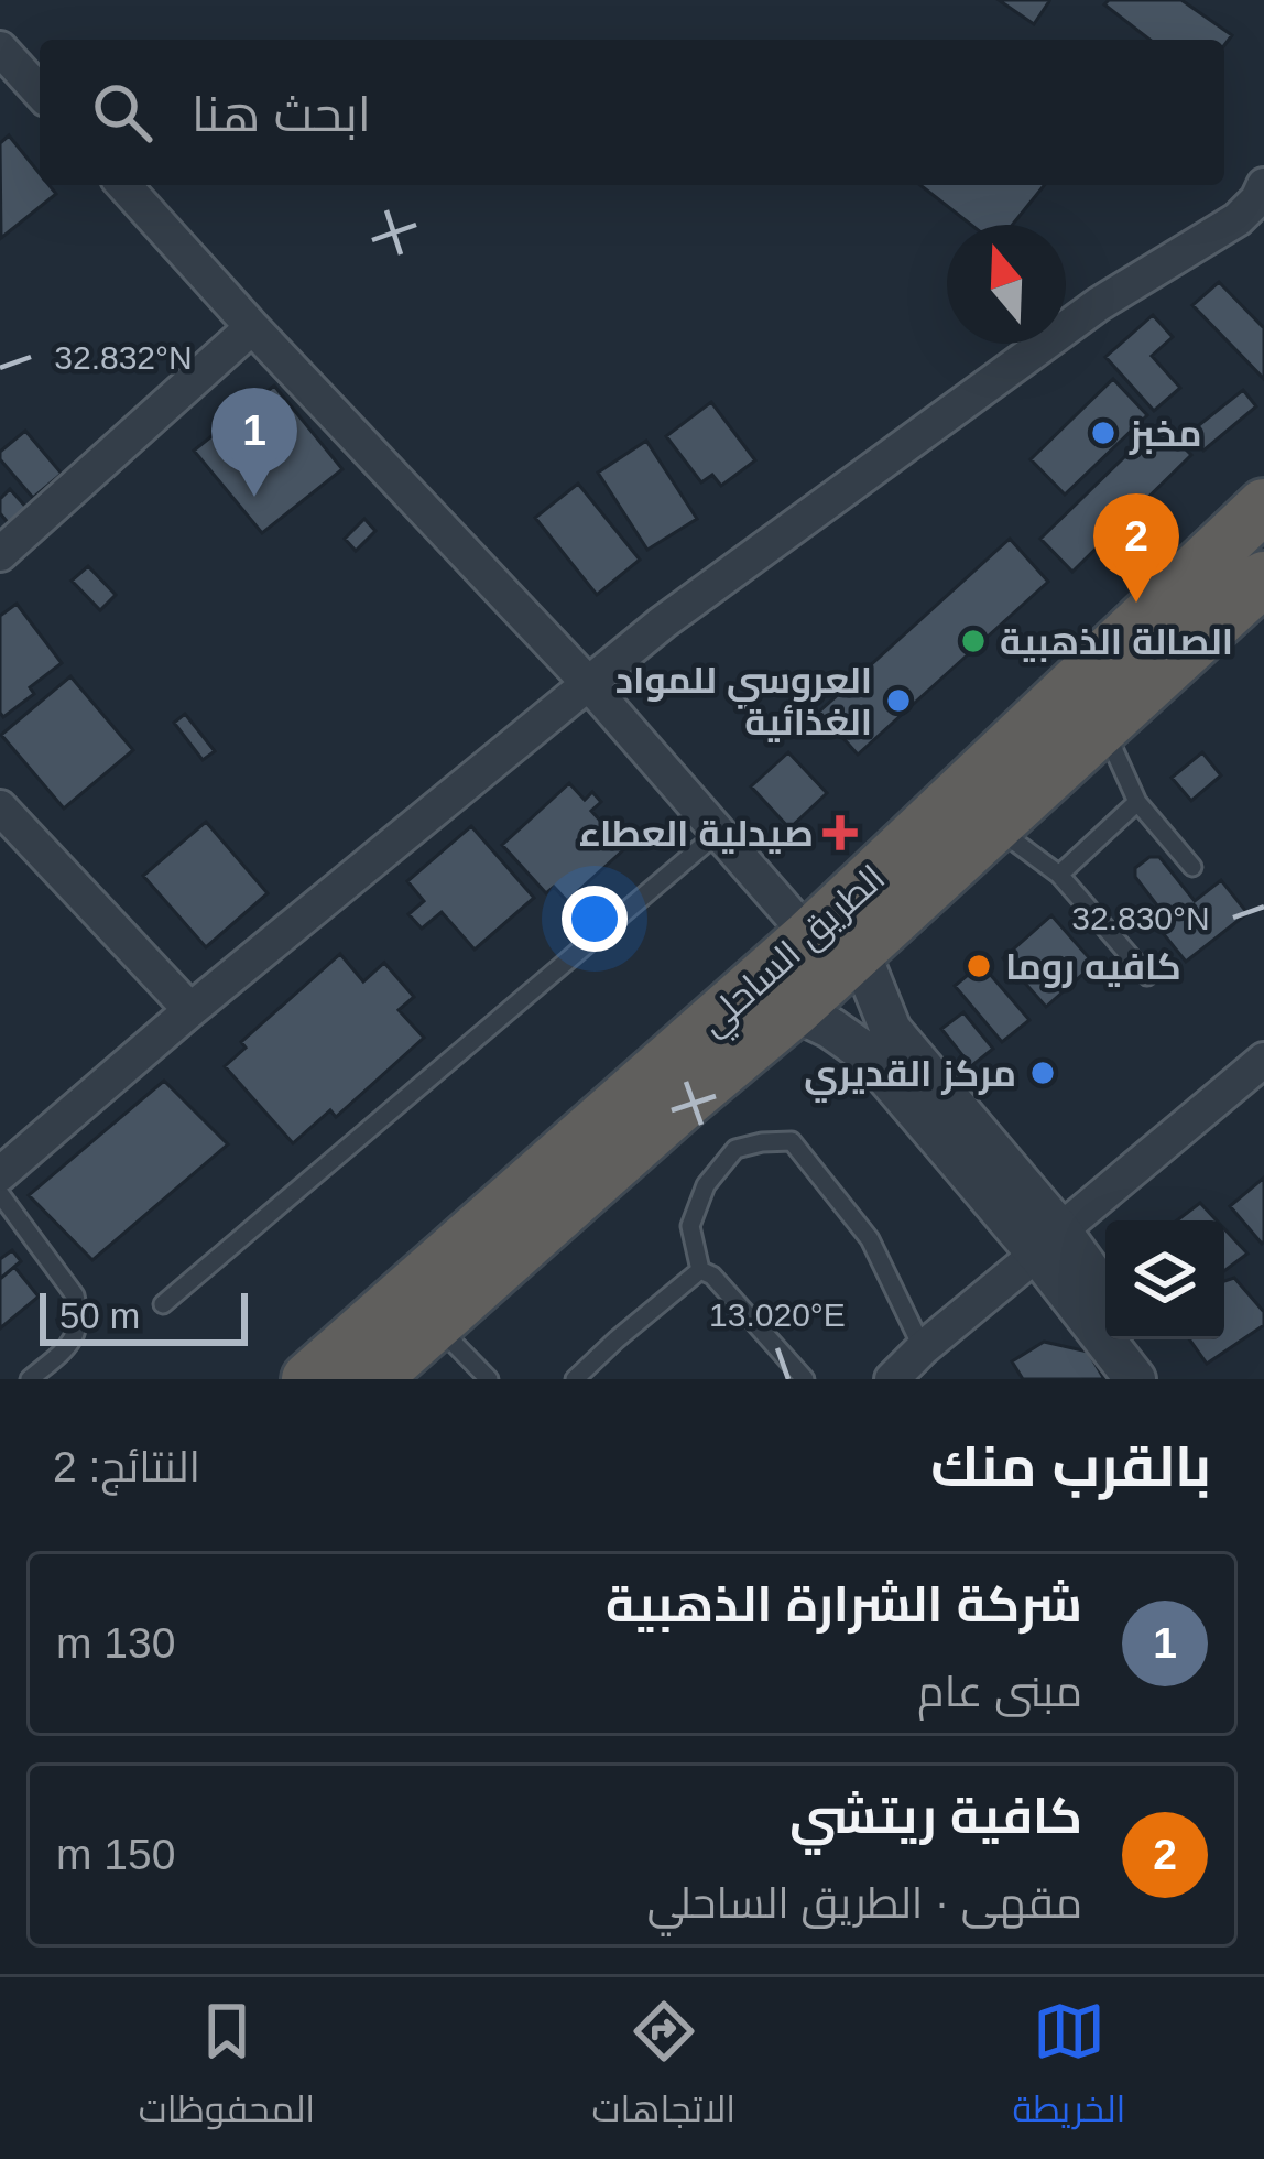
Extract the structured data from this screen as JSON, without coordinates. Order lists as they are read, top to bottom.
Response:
{
  "streets": {
    "highway": ["الطريق الساحلي"]
  },
  "places": {
    "other": [
      "مخبز",
      "الصالة الذهبية",
      "العروسي للمواد الغذائية",
      "كافيه روما",
      "مركز القديري"
    ],
    "health": ["صيدلية العطاء"]
  },
  "scale_bar": "50 m",
  "north": "top",
  "page": {
    "search": "ابحث هنا",
    "pins": ["1", "2"],
    "scale": "50 m",
    "heading": ["بالقرب منك", "النتائج: 2"],
    "list": [
      {
        "mark": "1",
        "name": "شركة الشرارة الذهبية",
        "note": "مبنى عام",
        "value": "130 m"
      },
      {
        "mark": "2",
        "name": "كافية ريتشي",
        "note": "مقهى · الطريق الساحلي",
        "value": "150 m"
      }
    ],
    "nav": ["الخريطة", "الاتجاهات", "المحفوظات"]
  },
  "coordinates": ["32.832°N", "32.830°N", "13.020°E"]
}
